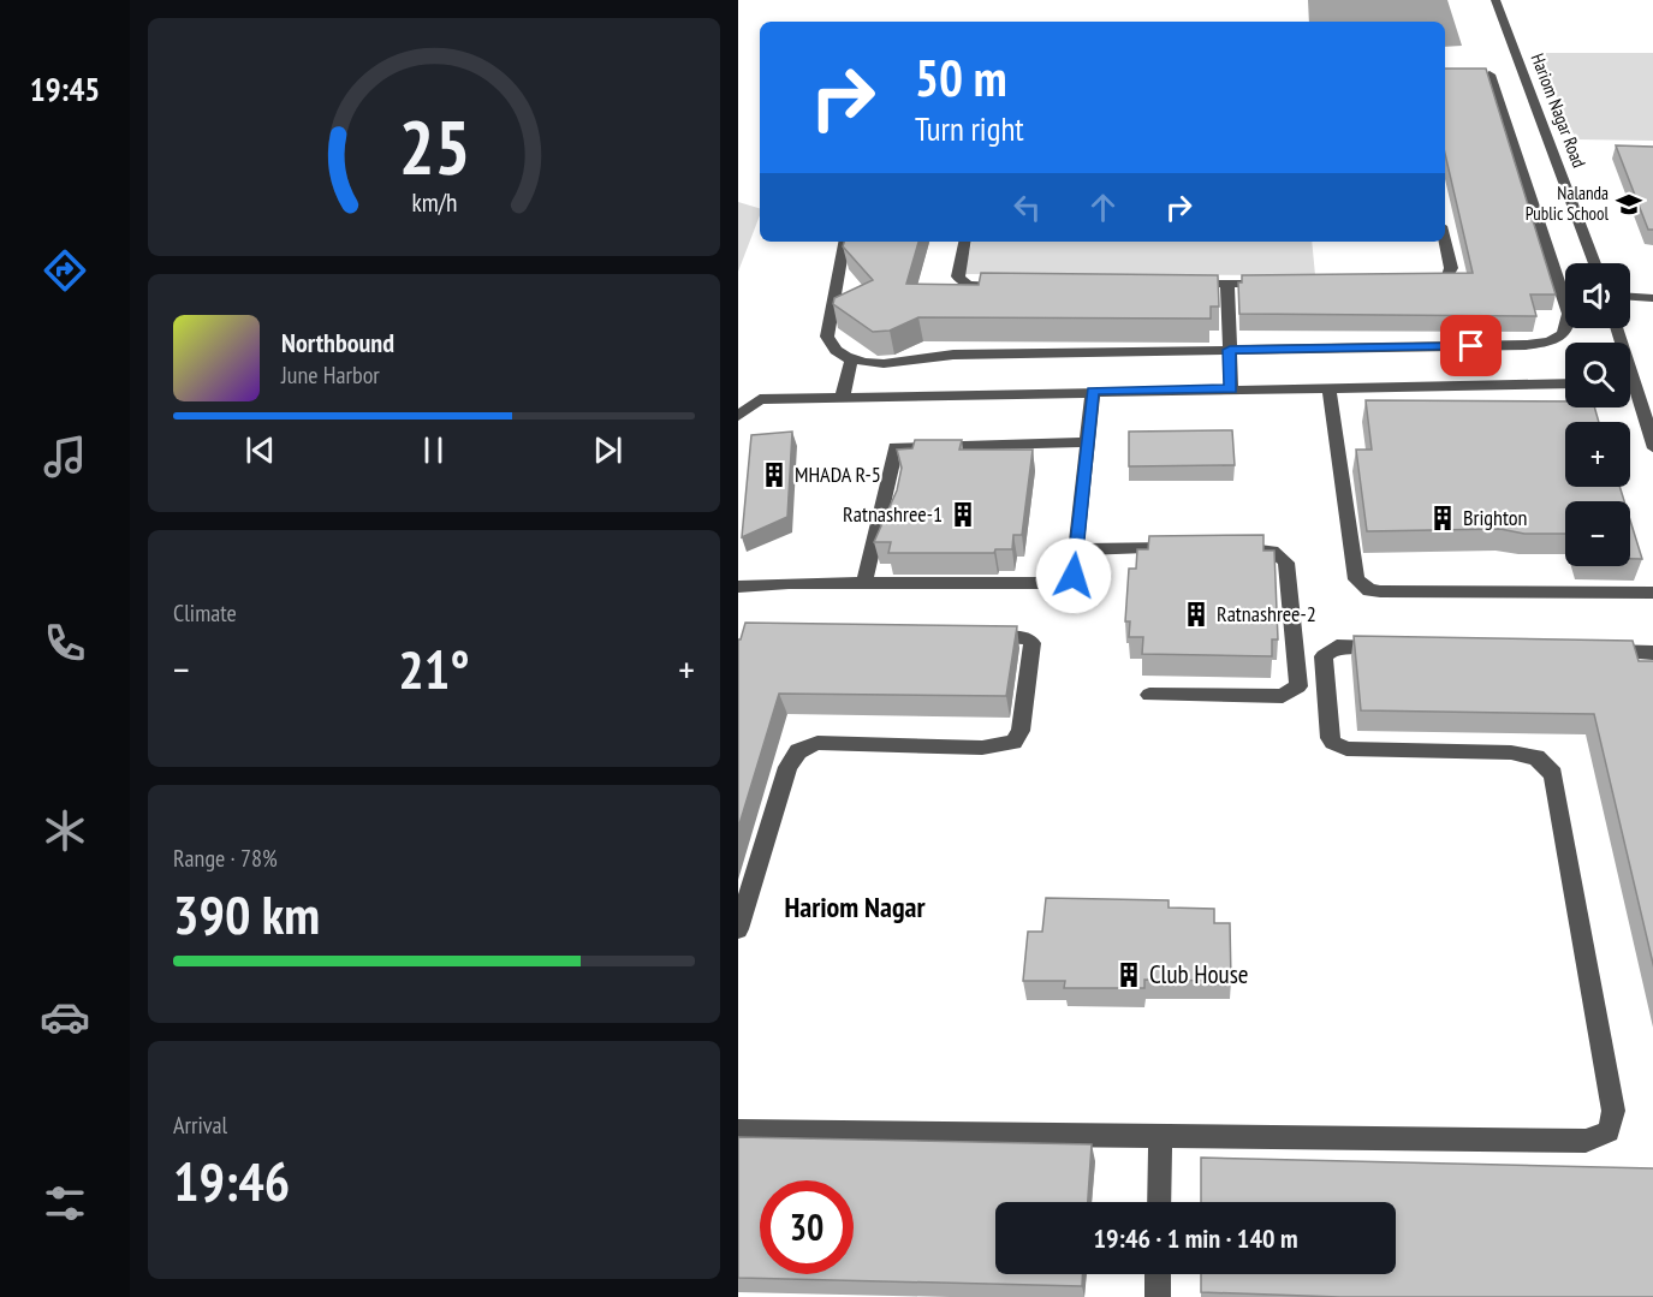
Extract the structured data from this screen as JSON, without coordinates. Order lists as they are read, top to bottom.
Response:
{
  "streets": {
    "street": ["Hariom Nagar Road"]
  },
  "districts": ["Hariom Nagar"],
  "places": {
    "school or university": ["Nalanda Public School"],
    "building": [
      "MHADA R-5",
      "Ratnashree-1",
      "Brighton",
      "Ratnashree-2",
      "Club House"
    ]
  },
  "page": {
    "tabs": "19:45",
    "turn": ["50 m", "Turn right"],
    "map_buttons": ["+", "−"],
    "song": ["Northbound", "June Harbor"],
    "tile": [
      "Climate",
      ["Range · 78%", "390 km"],
      ["Arrival", "19:46"]
    ],
    "heat": ["−", "21°", "+"],
    "limit": "30",
    "trip": "19:46 · 1 min · 140 m",
    "gauge": ["25", "km/h"]
  }
}
